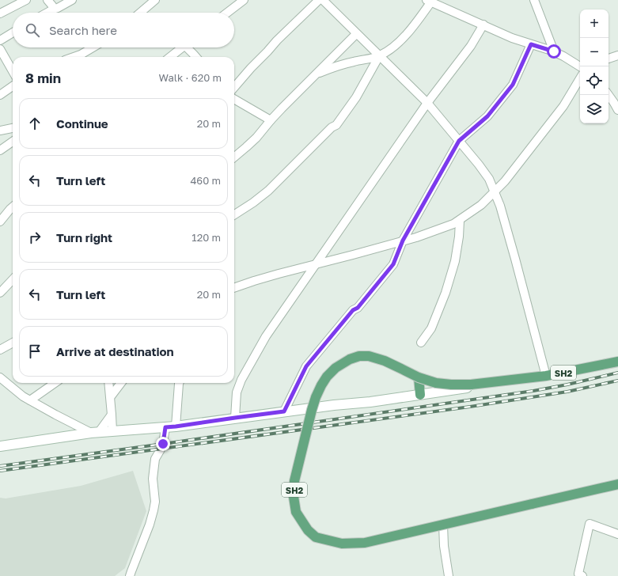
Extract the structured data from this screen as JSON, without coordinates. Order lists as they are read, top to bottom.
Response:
{
  "streets": {
    "main road": ["SH2"]
  },
  "page": {
    "map_buttons": ["+", "−"],
    "search": "Search here",
    "heading": ["8 min", "Walk · 620 m"],
    "list": [
      ["Continue", "20 m"],
      ["Turn left", "460 m"],
      ["Turn right", "120 m"],
      ["Turn left", "20 m"],
      "Arrive at destination"
    ]
  }
}
